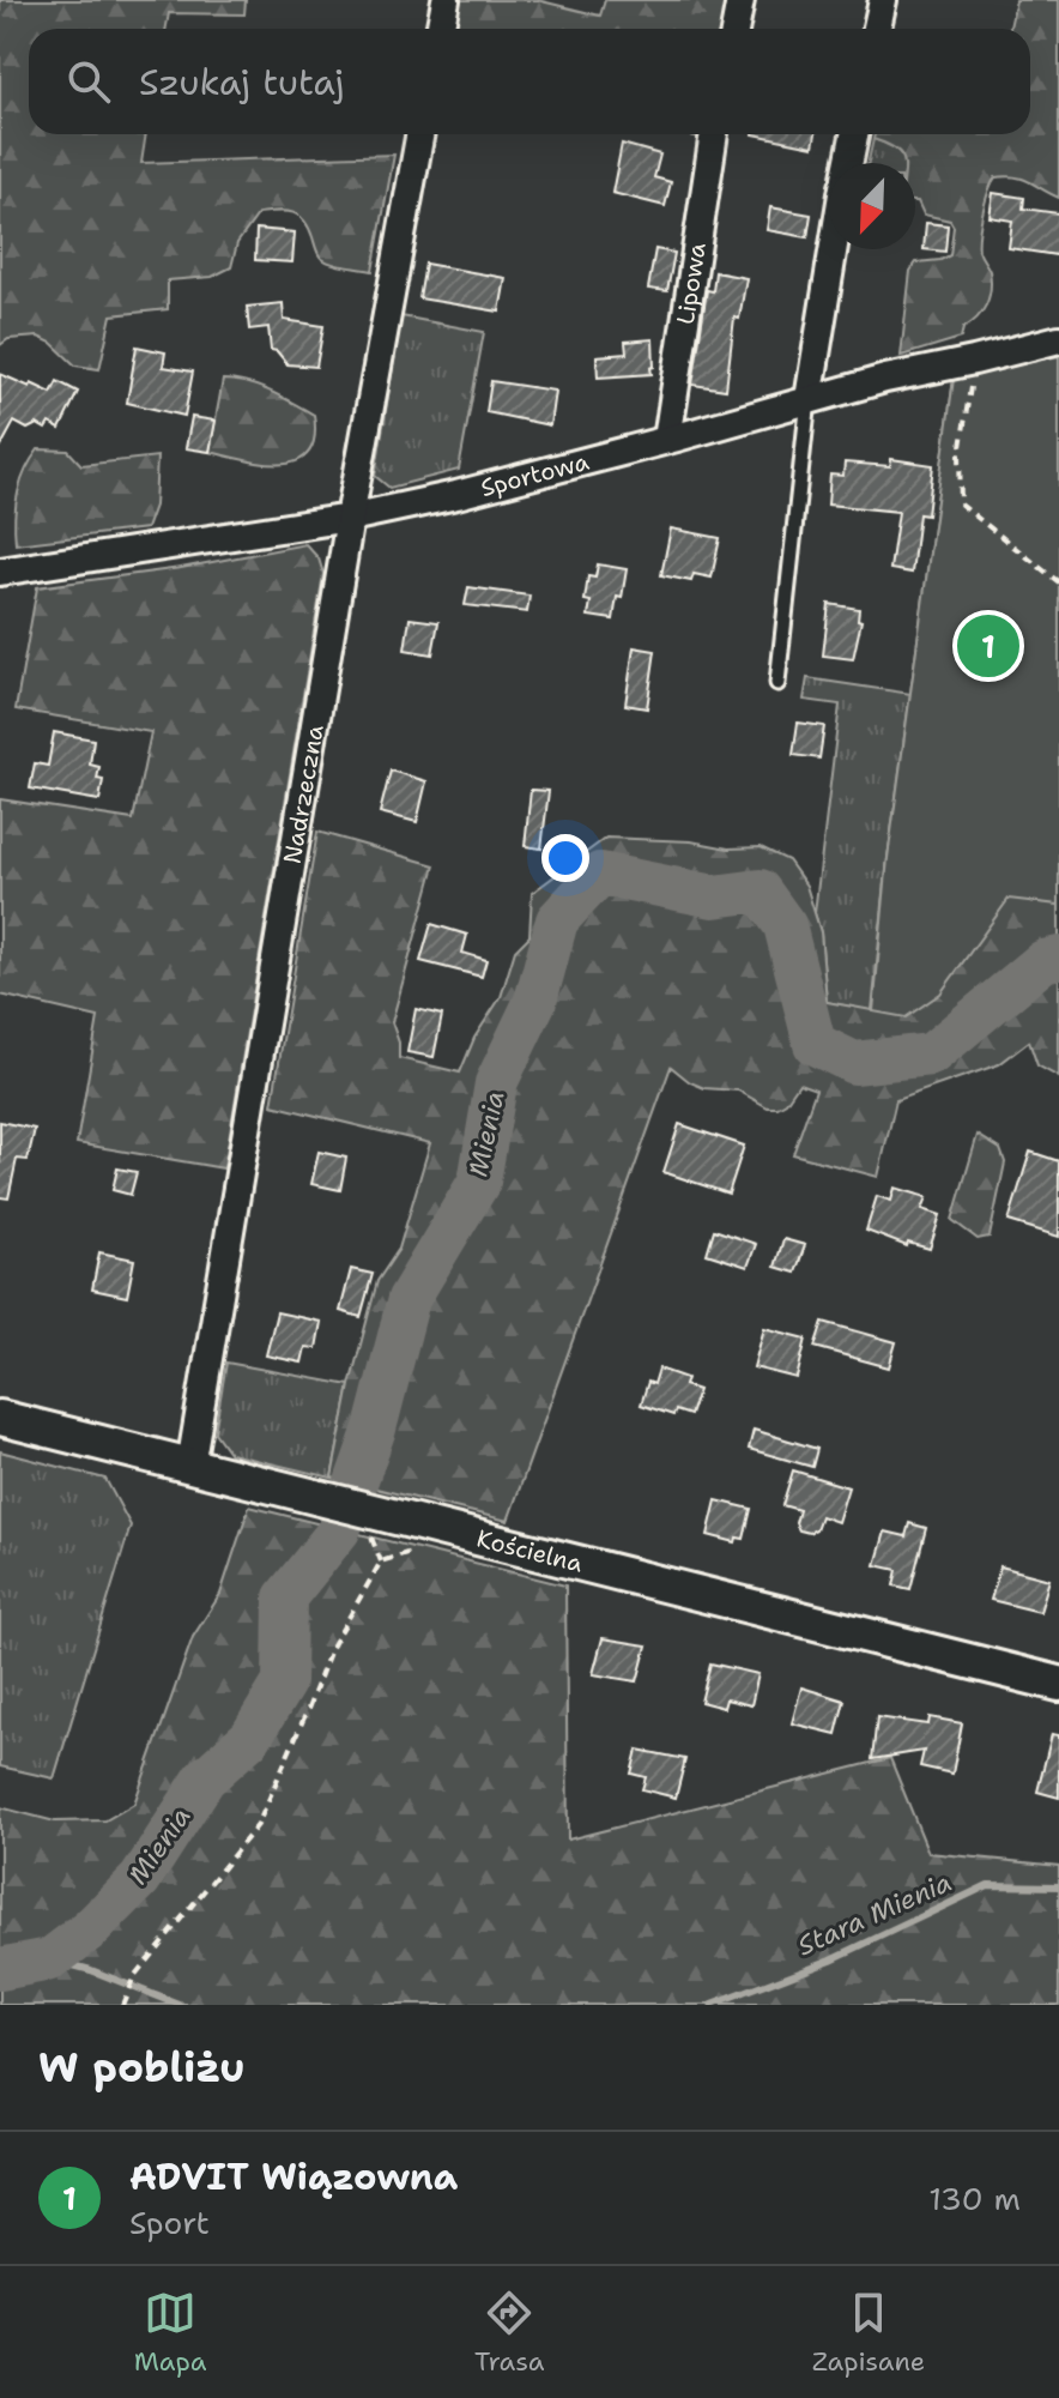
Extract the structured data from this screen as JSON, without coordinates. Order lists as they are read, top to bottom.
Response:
{
  "streets": {
    "street": [
      "Lipowa",
      "Sportowa",
      "Nadrzeczna",
      "Kościelna"
    ]
  },
  "crossings": [
    ["Lipowa", "Sportowa"],
    ["Sportowa", "Nadrzeczna"],
    ["Nadrzeczna", "Kościelna"]
  ],
  "water": ["Mienia", "Stara Mienia"],
  "north": "bottom left",
  "page": {
    "search": "Szukaj tutaj",
    "pins": "1",
    "heading": "W pobliżu",
    "list": [
      {
        "mark": "1",
        "name": "ADVIT Wiązowna",
        "note": "Sport",
        "value": "130 m"
      }
    ],
    "nav": ["Mapa", "Trasa", "Zapisane"]
  }
}
